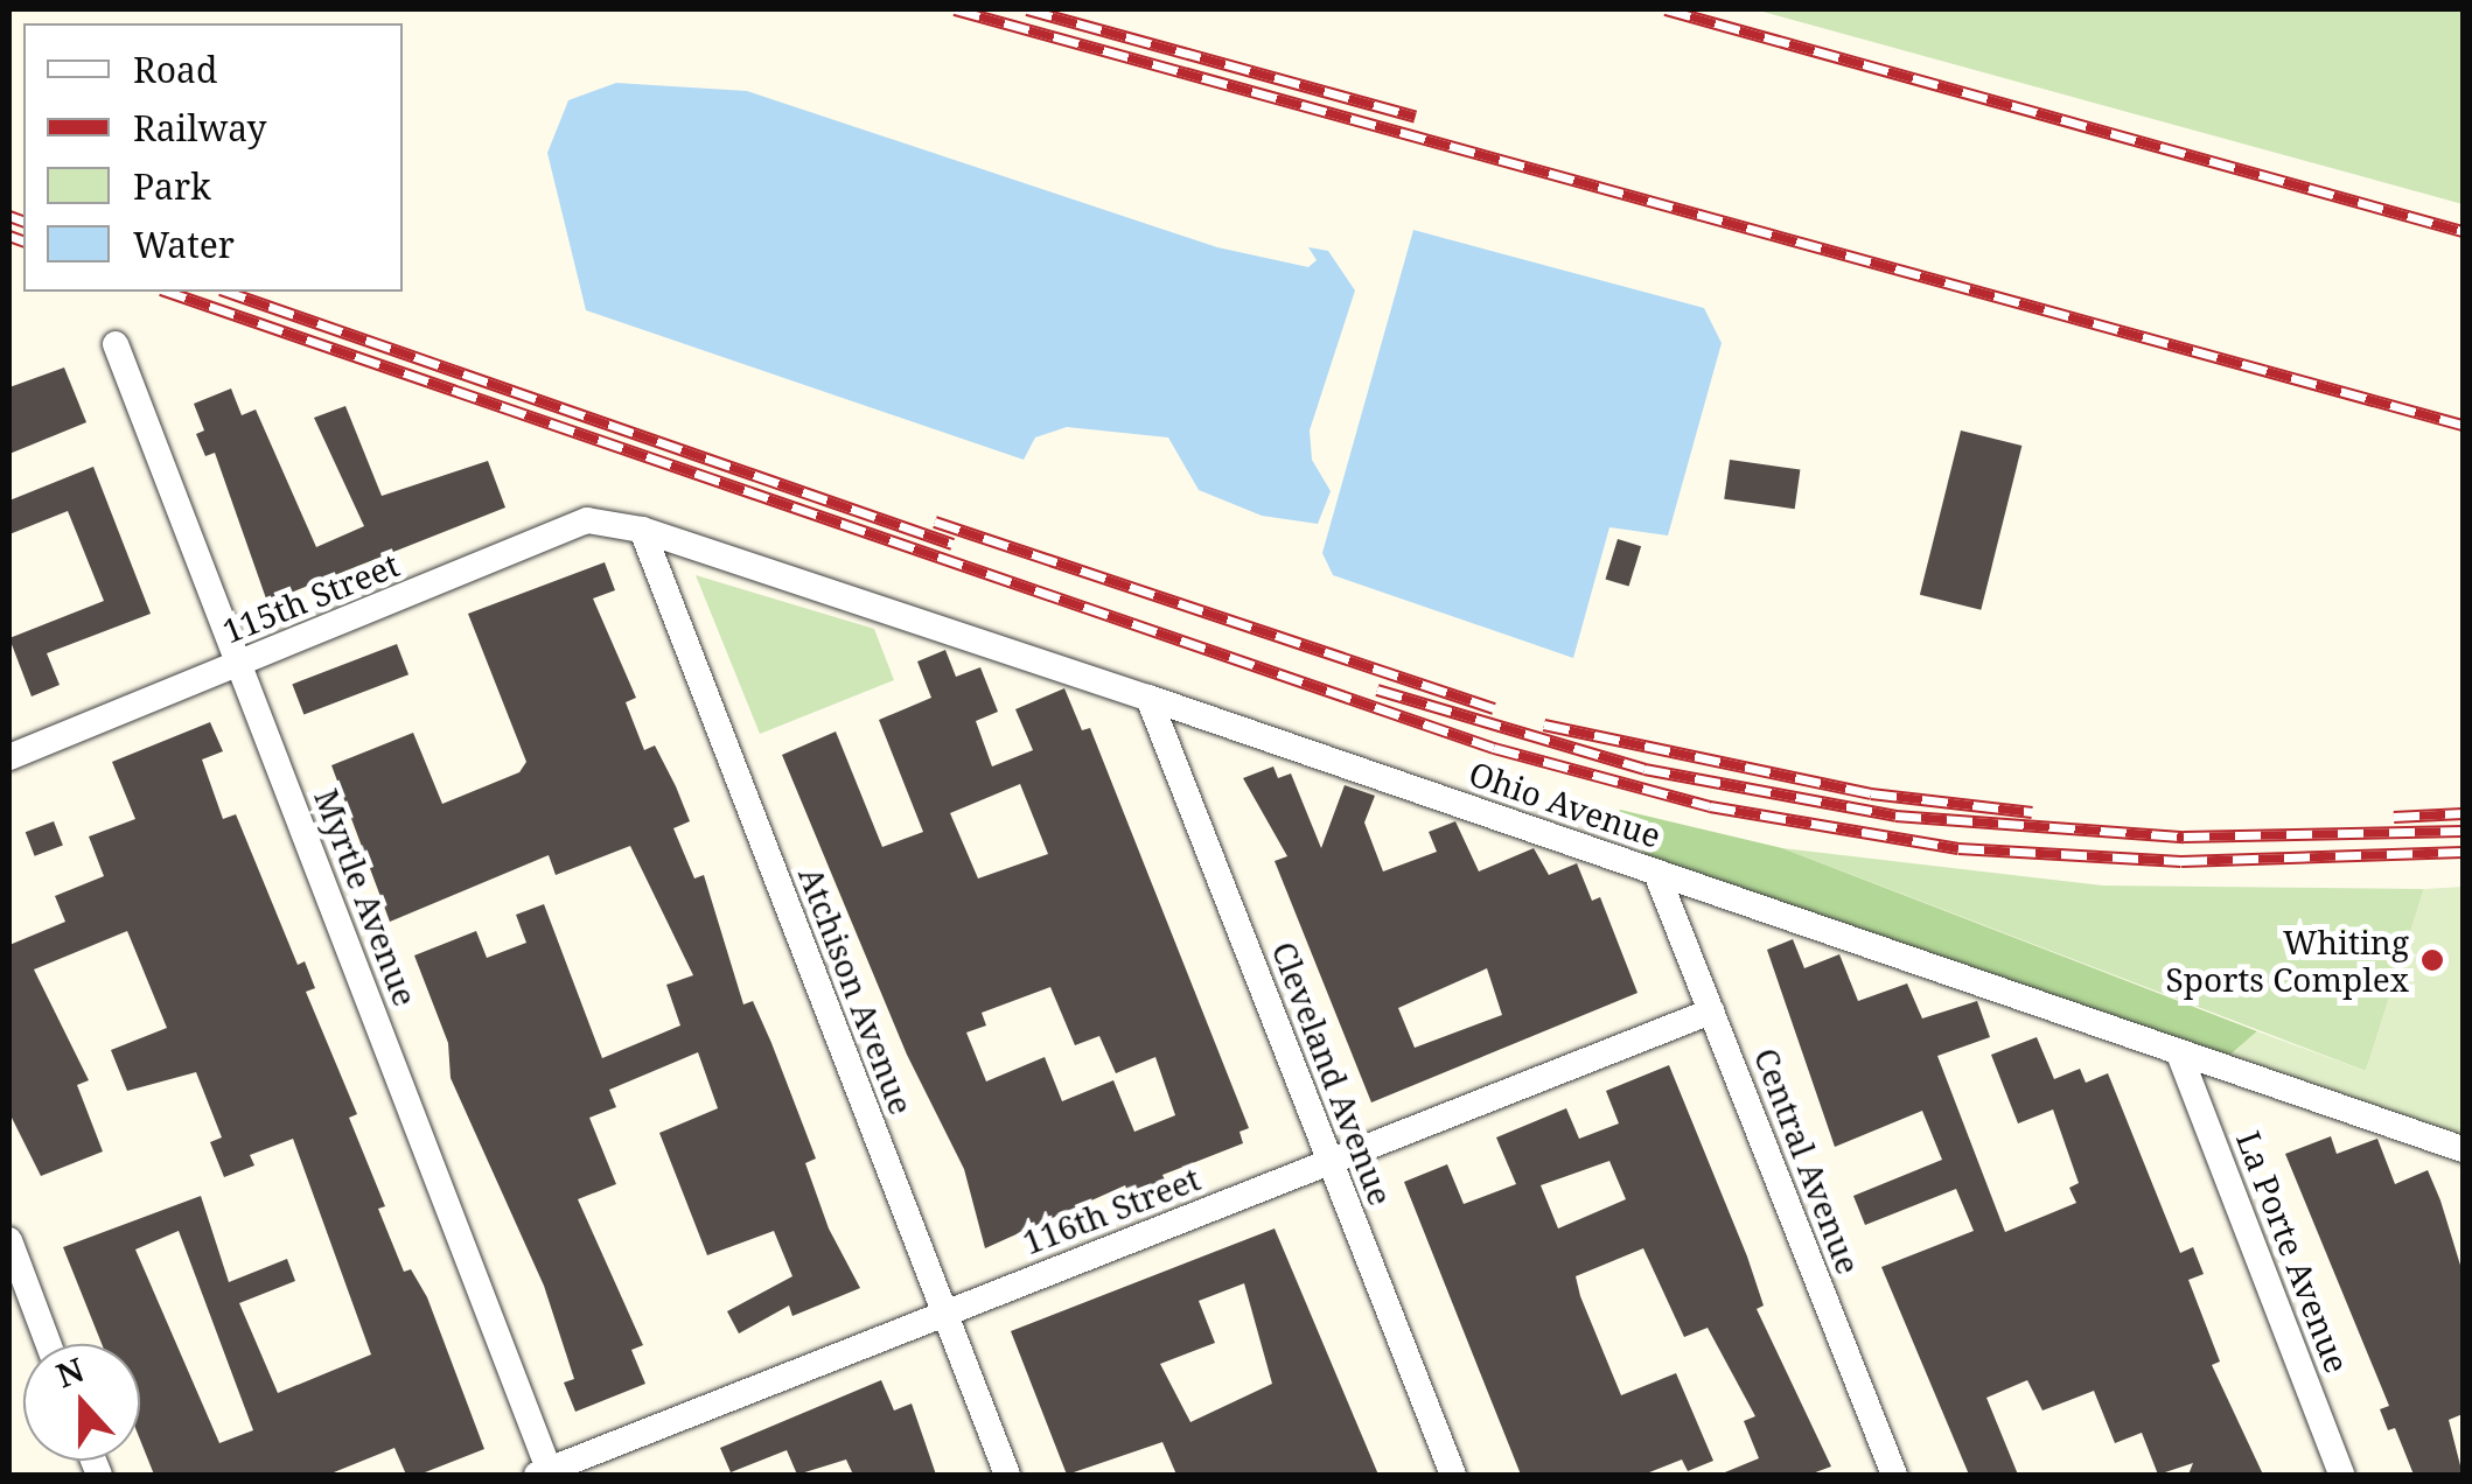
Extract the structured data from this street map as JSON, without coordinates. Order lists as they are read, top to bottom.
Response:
{
  "streets": {
    "street": [
      "115th Street",
      "Ohio Avenue",
      "Myrtle Avenue",
      "Atchison Avenue",
      "Cleveland Avenue",
      "Central Avenue",
      "116th Street",
      "La Porte Avenue"
    ]
  },
  "crossings": [
    ["115th Street", "Ohio Avenue"],
    ["115th Street", "Myrtle Avenue"],
    ["115th Street", "Atchison Avenue"],
    ["Ohio Avenue", "Atchison Avenue"],
    ["Ohio Avenue", "Cleveland Avenue"],
    ["Ohio Avenue", "Central Avenue"],
    ["Ohio Avenue", "La Porte Avenue"],
    ["Myrtle Avenue", "116th Street"],
    ["Atchison Avenue", "116th Street"],
    ["Cleveland Avenue", "116th Street"],
    ["Central Avenue", "116th Street"]
  ],
  "places": ["Whiting Sports Complex"],
  "legend": [
    "Road",
    "Railway",
    "Park",
    "Water"
  ],
  "north": "top"
}
